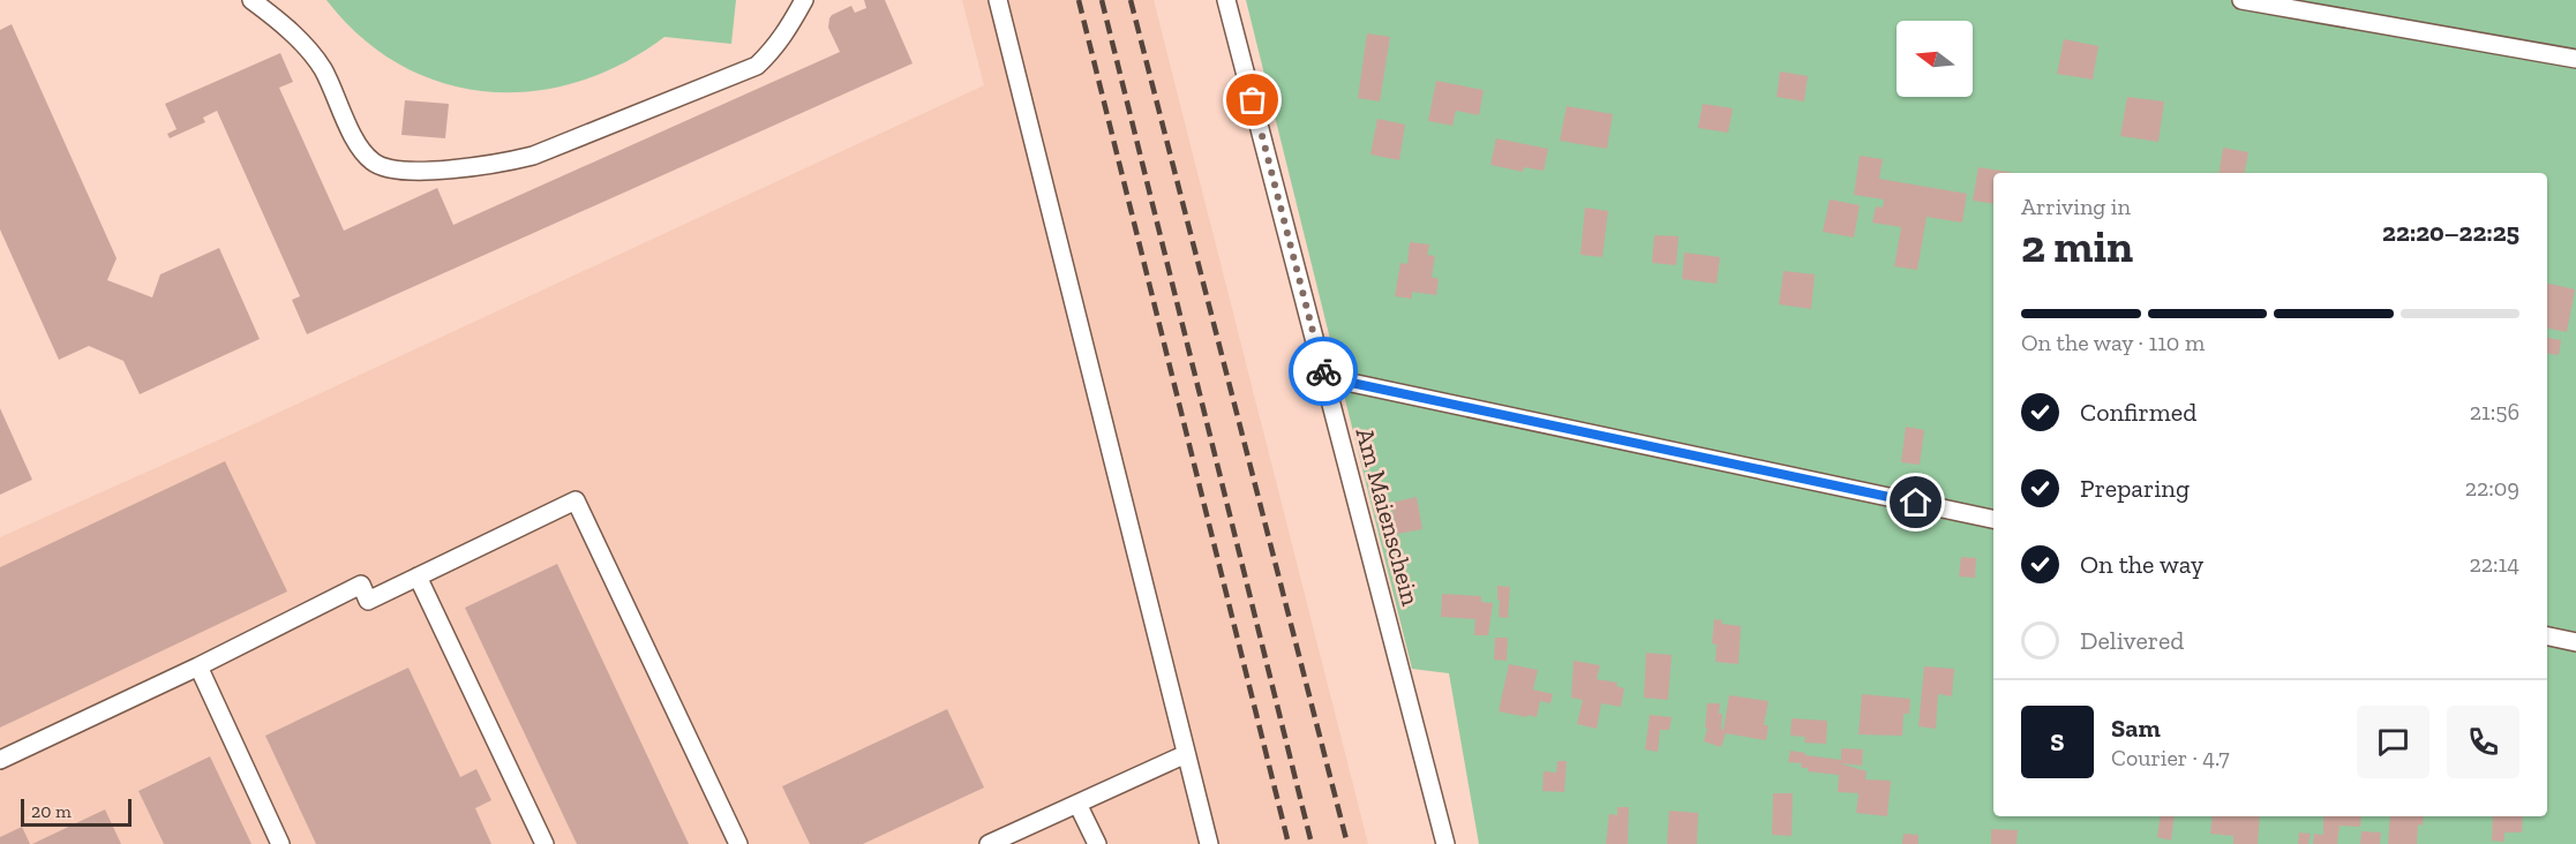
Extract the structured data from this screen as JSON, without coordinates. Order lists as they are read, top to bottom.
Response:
{
  "streets": {
    "lane": ["Am Maienschein"]
  },
  "scale_bar": "20 m",
  "north": "left",
  "page": {
    "heading": ["2 min", "Arriving in", "22:20–22:25"],
    "panel": ["Sam", "Courier · 4.7"],
    "bar": "On the way · 110 m",
    "list": [
      ["Confirmed", "21:56"],
      ["Preparing", "22:09"],
      ["On the way", "22:14"],
      "Delivered"
    ],
    "round": "S",
    "scale": "20 m"
  }
}
